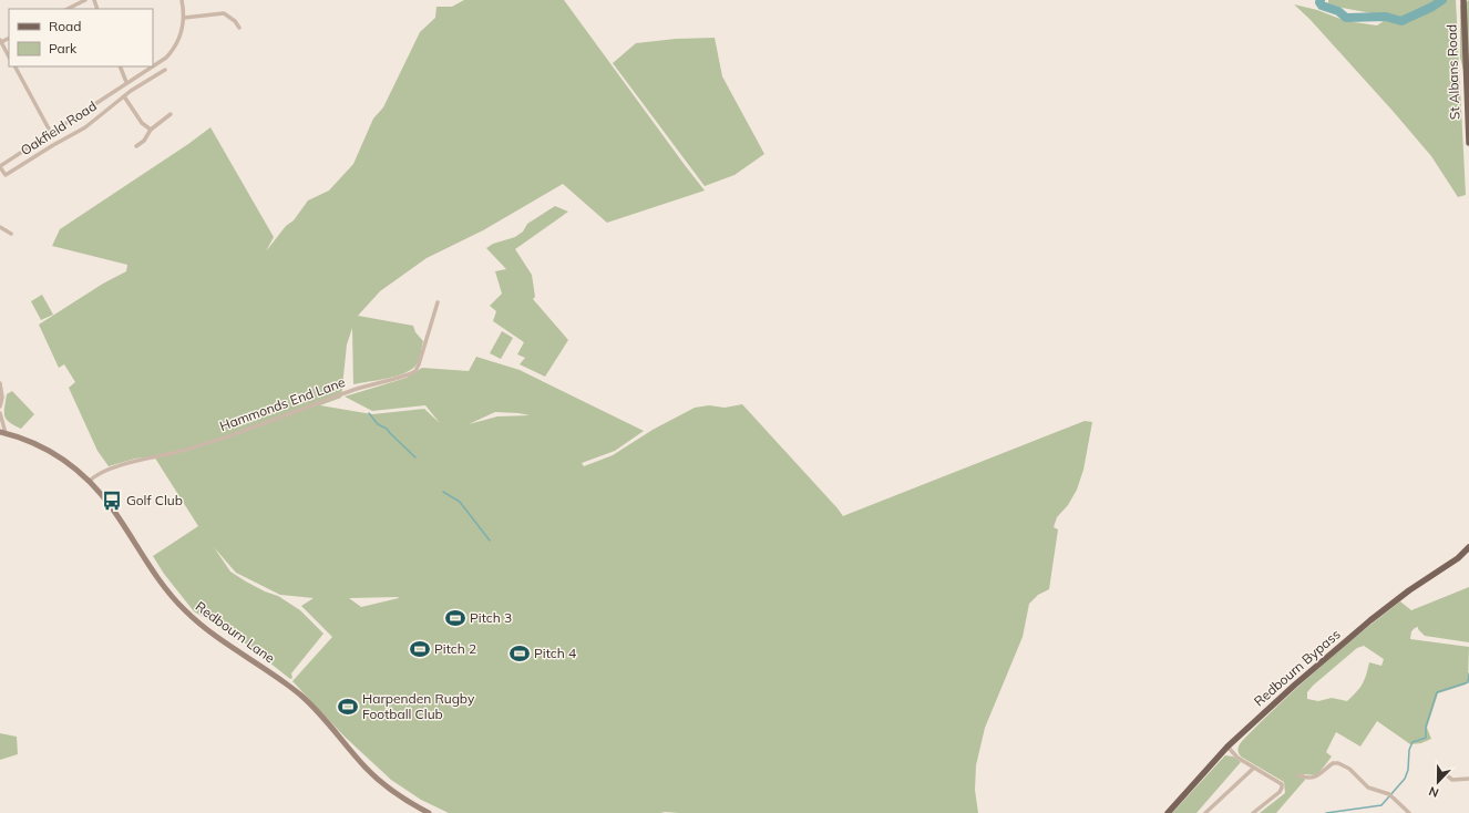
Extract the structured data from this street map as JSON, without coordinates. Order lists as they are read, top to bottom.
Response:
{
  "streets": {
    "main road": ["St Albans Road", "Redbourn Lane", "Redbourn Bypass"],
    "street": ["Oakfield Road", "Hammonds End Lane"]
  },
  "crossings": [
    ["Hammonds End Lane", "Redbourn Lane"]
  ],
  "places": {
    "bus stop": ["Golf Club"],
    "sports": [
      "Pitch 3",
      "Pitch 2",
      "Pitch 4",
      "Harpenden Rugby Football Club"
    ]
  },
  "legend": ["Road", "Park"],
  "north": "bottom"
}
